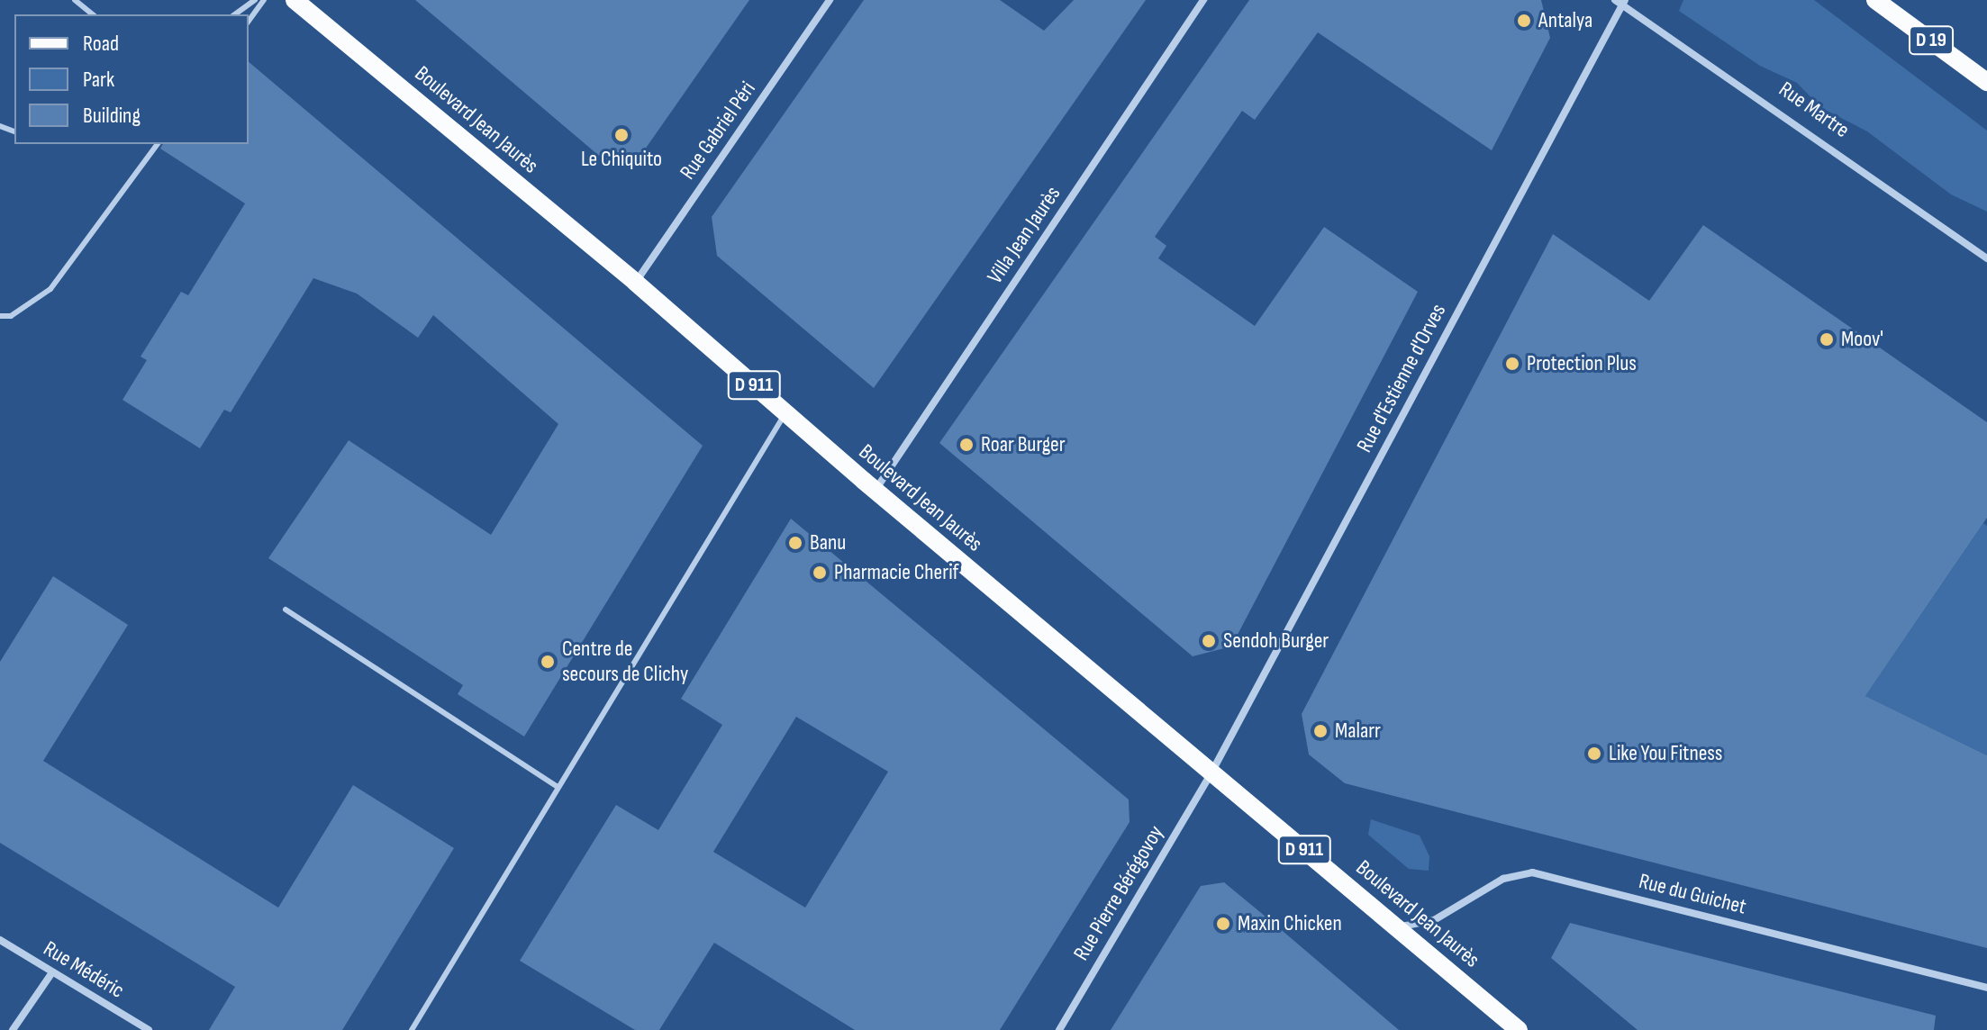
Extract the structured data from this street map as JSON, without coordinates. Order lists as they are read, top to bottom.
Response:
{
  "streets": {
    "main road": ["D 19", "Boulevard Jean Jaurès", "D 911"],
    "street": [
      "Rue Martre",
      "Rue Gabriel Péri",
      "Villa Jean Jaurès",
      "Rue d'Estienne d'Orves",
      "Rue Pierre Bérégovoy",
      "Rue du Guichet",
      "Rue Médéric"
    ]
  },
  "crossings": [
    ["Rue Martre", "Rue d'Estienne d'Orves"],
    ["Boulevard Jean Jaurès", "Rue Gabriel Péri"],
    ["Boulevard Jean Jaurès", "Villa Jean Jaurès"],
    ["Boulevard Jean Jaurès", "Rue d'Estienne d'Orves"],
    ["Boulevard Jean Jaurès", "Rue Pierre Bérégovoy"],
    ["Boulevard Jean Jaurès", "Rue du Guichet"],
    ["Rue d'Estienne d'Orves", "Rue Pierre Bérégovoy"]
  ],
  "places": [
    "Antalya",
    "Le Chiquito",
    "Moov'",
    "Protection Plus",
    "Roar Burger",
    "Banu",
    "Pharmacie Cherif",
    "Sendoh Burger",
    "Centre de secours de Clichy",
    "Malarr",
    "Like You Fitness",
    "Maxin Chicken"
  ],
  "legend": ["Road", "Park", "Building"]
}
